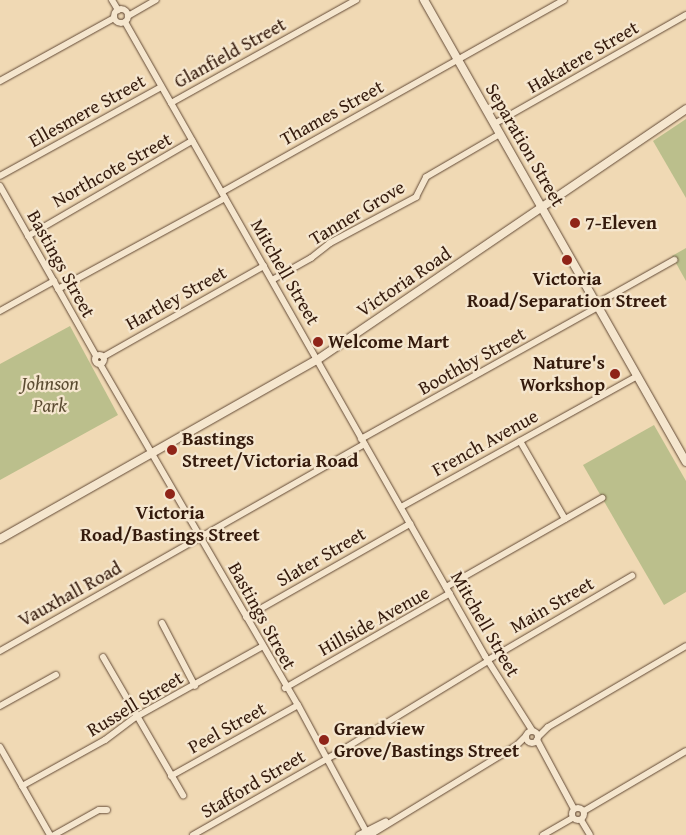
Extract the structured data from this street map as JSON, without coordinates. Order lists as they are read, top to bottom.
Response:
{
  "streets": {
    "street": [
      "Glanfield Street",
      "Hakatere Street",
      "Ellesmere Street",
      "Thames Street",
      "Separation Street",
      "Northcote Street",
      "Tanner Grove",
      "Bastings Street",
      "Mitchell Street",
      "Victoria Road",
      "Hartley Street",
      "Boothby Street",
      "French Avenue",
      "Slater Street",
      "Vauxhall Road",
      "Main Street",
      "Hillside Avenue",
      "Russell Street",
      "Peel Street",
      "Stafford Street"
    ]
  },
  "crossings": [
    ["Glanfield Street", "Mitchell Street"],
    ["Hakatere Street", "Separation Street"],
    ["Ellesmere Street", "Mitchell Street"],
    ["Thames Street", "Separation Street"],
    ["Thames Street", "Bastings Street"],
    ["Thames Street", "Mitchell Street"],
    ["Separation Street", "Tanner Grove"],
    ["Separation Street", "Victoria Road"],
    ["Separation Street", "Boothby Street"],
    ["Separation Street", "French Avenue"],
    ["Northcote Street", "Bastings Street"],
    ["Northcote Street", "Mitchell Street"],
    ["Tanner Grove", "Mitchell Street"],
    ["Bastings Street", "Victoria Road"],
    ["Bastings Street", "Hartley Street"],
    ["Bastings Street", "Slater Street"],
    ["Bastings Street", "Vauxhall Road"],
    ["Bastings Street", "Hillside Avenue"],
    ["Bastings Street", "Russell Street"],
    ["Bastings Street", "Peel Street"],
    ["Bastings Street", "Stafford Street"],
    ["Mitchell Street", "Victoria Road"],
    ["Mitchell Street", "Hartley Street"],
    ["Mitchell Street", "Boothby Street"],
    ["Mitchell Street", "French Avenue"],
    ["Mitchell Street", "Slater Street"],
    ["Mitchell Street", "Vauxhall Road"],
    ["Mitchell Street", "Main Street"],
    ["Mitchell Street", "Hillside Avenue"],
    ["Boothby Street", "Vauxhall Road"],
    ["Main Street", "Stafford Street"]
  ],
  "parks": ["Johnson Park"],
  "places": [
    "7-Eleven",
    "Victoria Road/Separation Street",
    "Welcome Mart",
    "Nature's Workshop",
    "Bastings Street/Victoria Road",
    "Victoria Road/Bastings Street",
    "Grandview Grove/Bastings Street"
  ]
}
